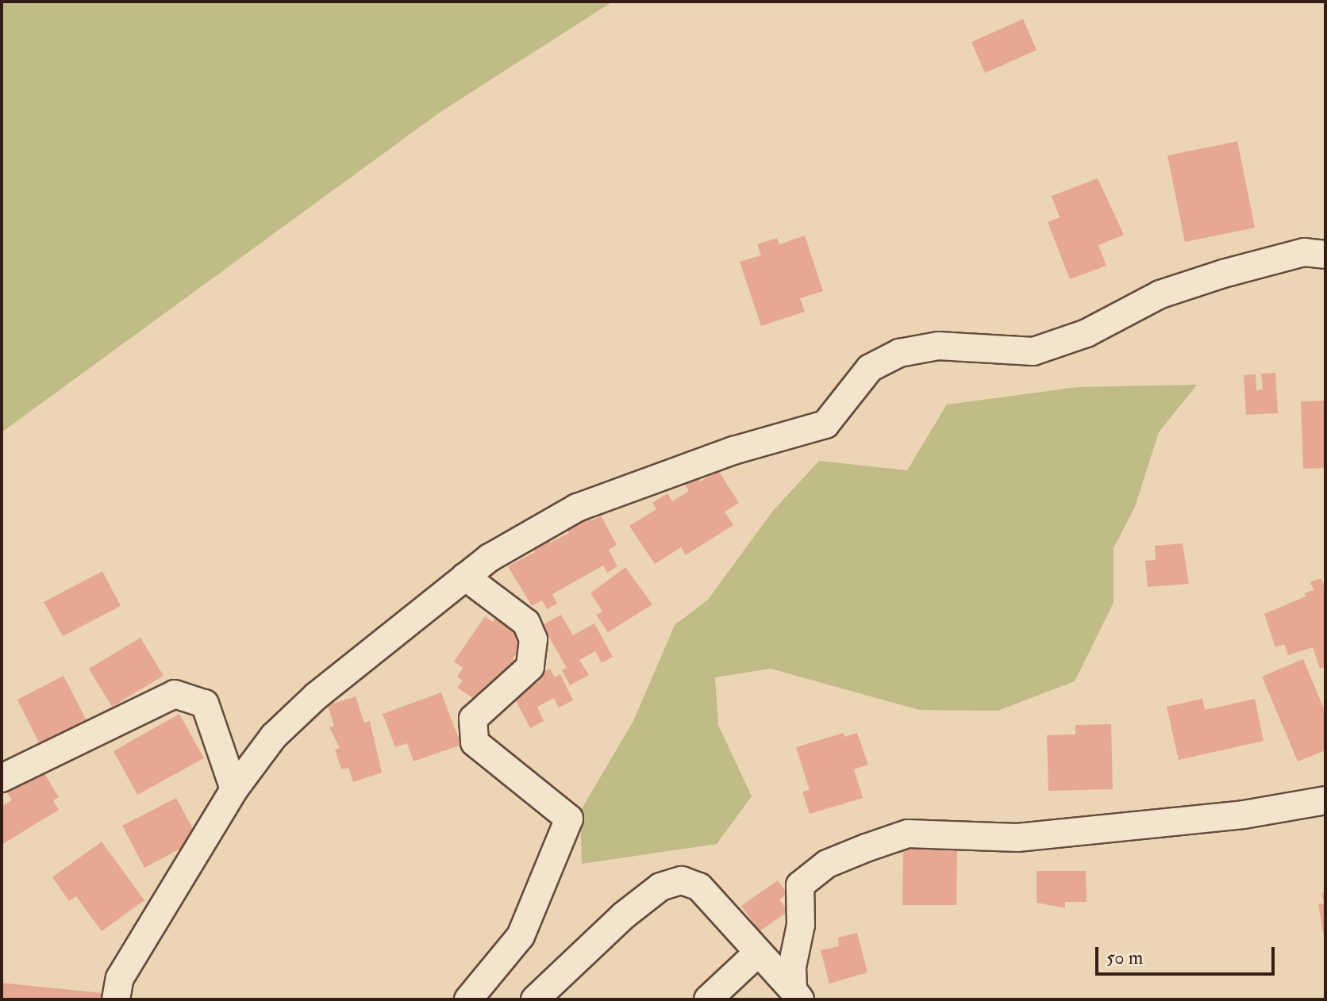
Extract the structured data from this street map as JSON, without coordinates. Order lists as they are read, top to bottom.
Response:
{
  "scale_bar": "50 m"
}
